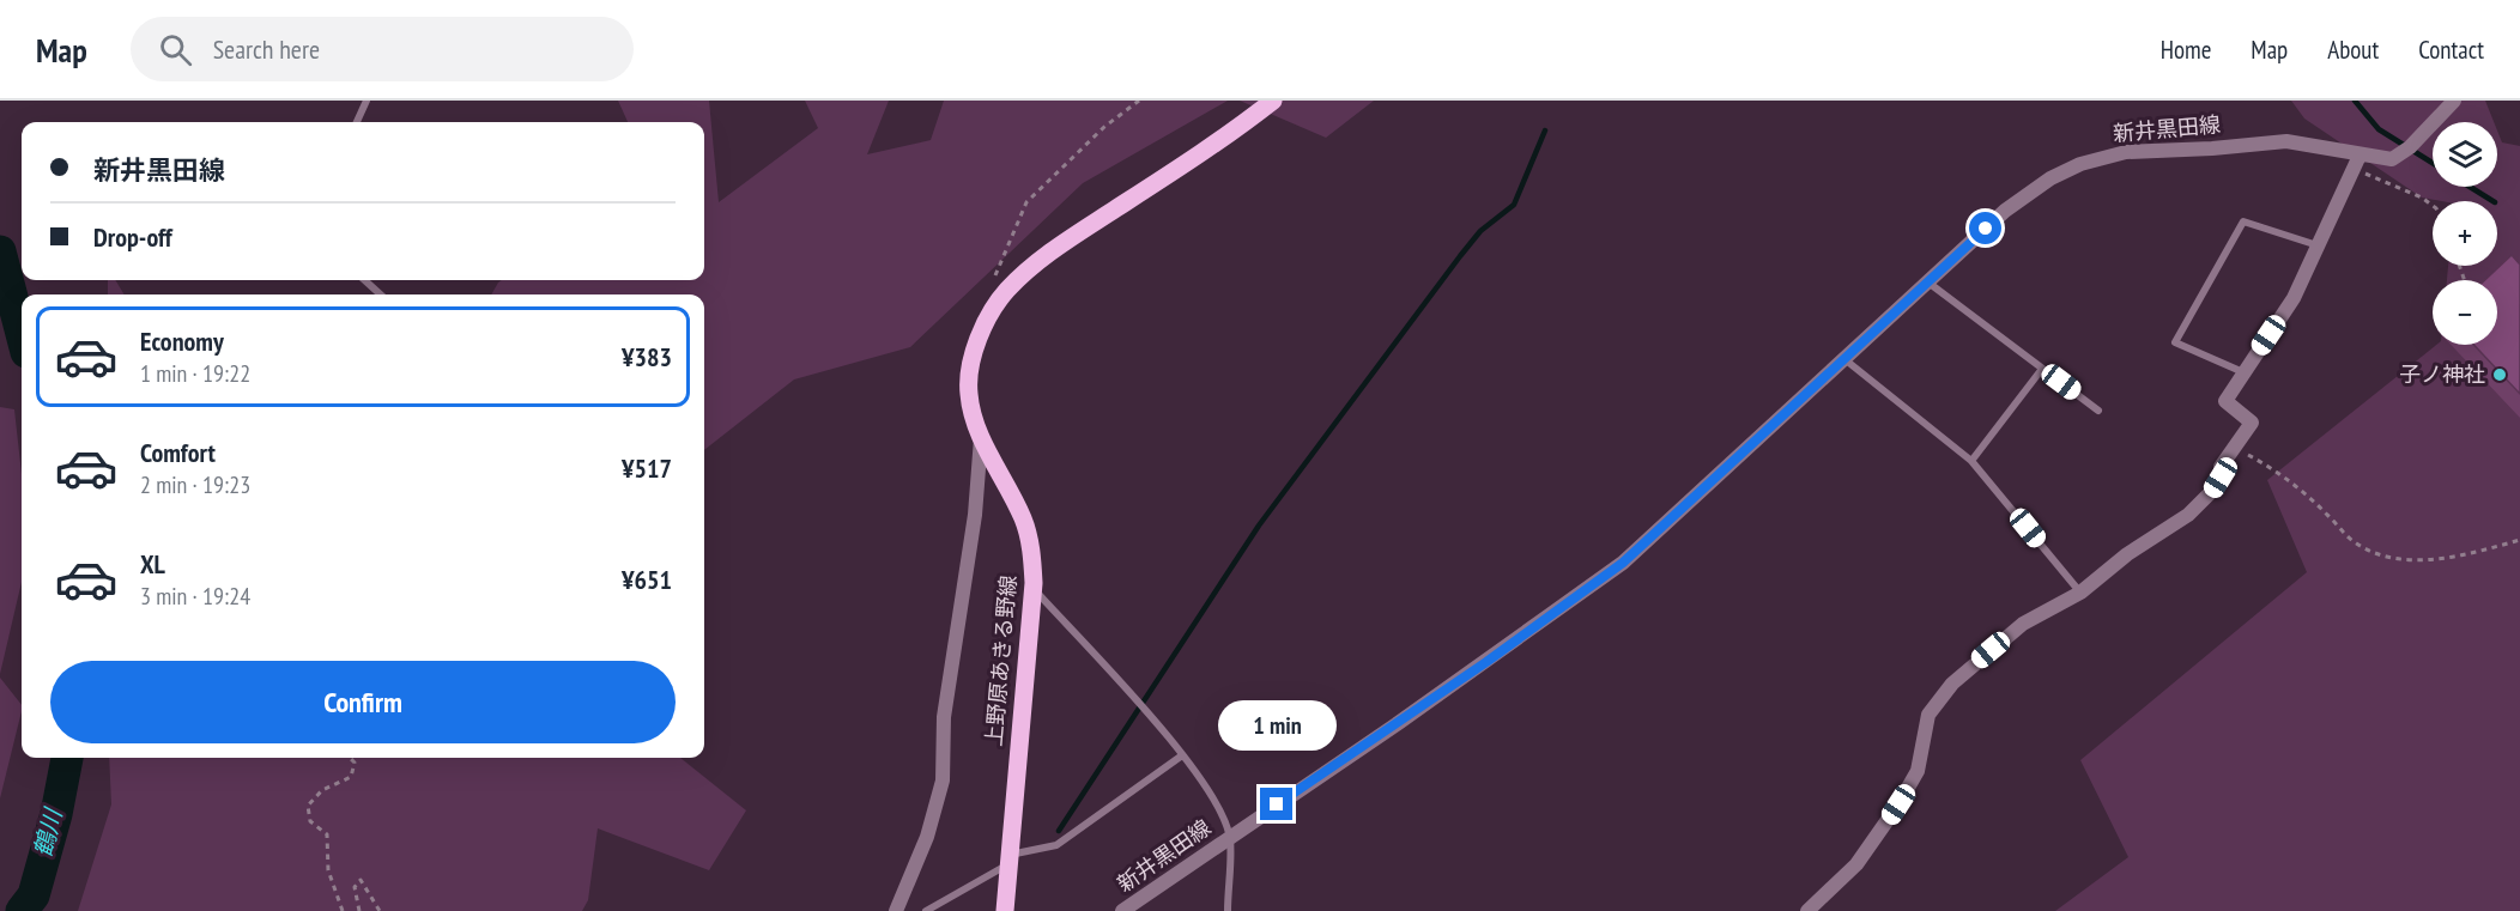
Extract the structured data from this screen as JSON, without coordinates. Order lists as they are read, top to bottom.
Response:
{
  "streets": {
    "main road": ["上野原あきる野線"],
    "street": ["新井黒田線"]
  },
  "water": ["鶴川"],
  "places": ["子ノ神社"],
  "page": {
    "header": "Map",
    "search": "Search here",
    "nav": [
      "Home",
      "Map",
      "About",
      "Contact"
    ],
    "map_buttons": ["+", "−"],
    "banner": ["新井黒田線", "Drop-off"],
    "list": [
      {
        "name": "Economy",
        "note": "1 min · 19:22",
        "value": "¥383"
      },
      {
        "name": "Comfort",
        "note": "2 min · 19:23",
        "value": "¥517"
      },
      {
        "name": "XL",
        "note": "3 min · 19:24",
        "value": "¥651"
      }
    ],
    "buttons": "Confirm",
    "bubble": "1 min"
  }
}
